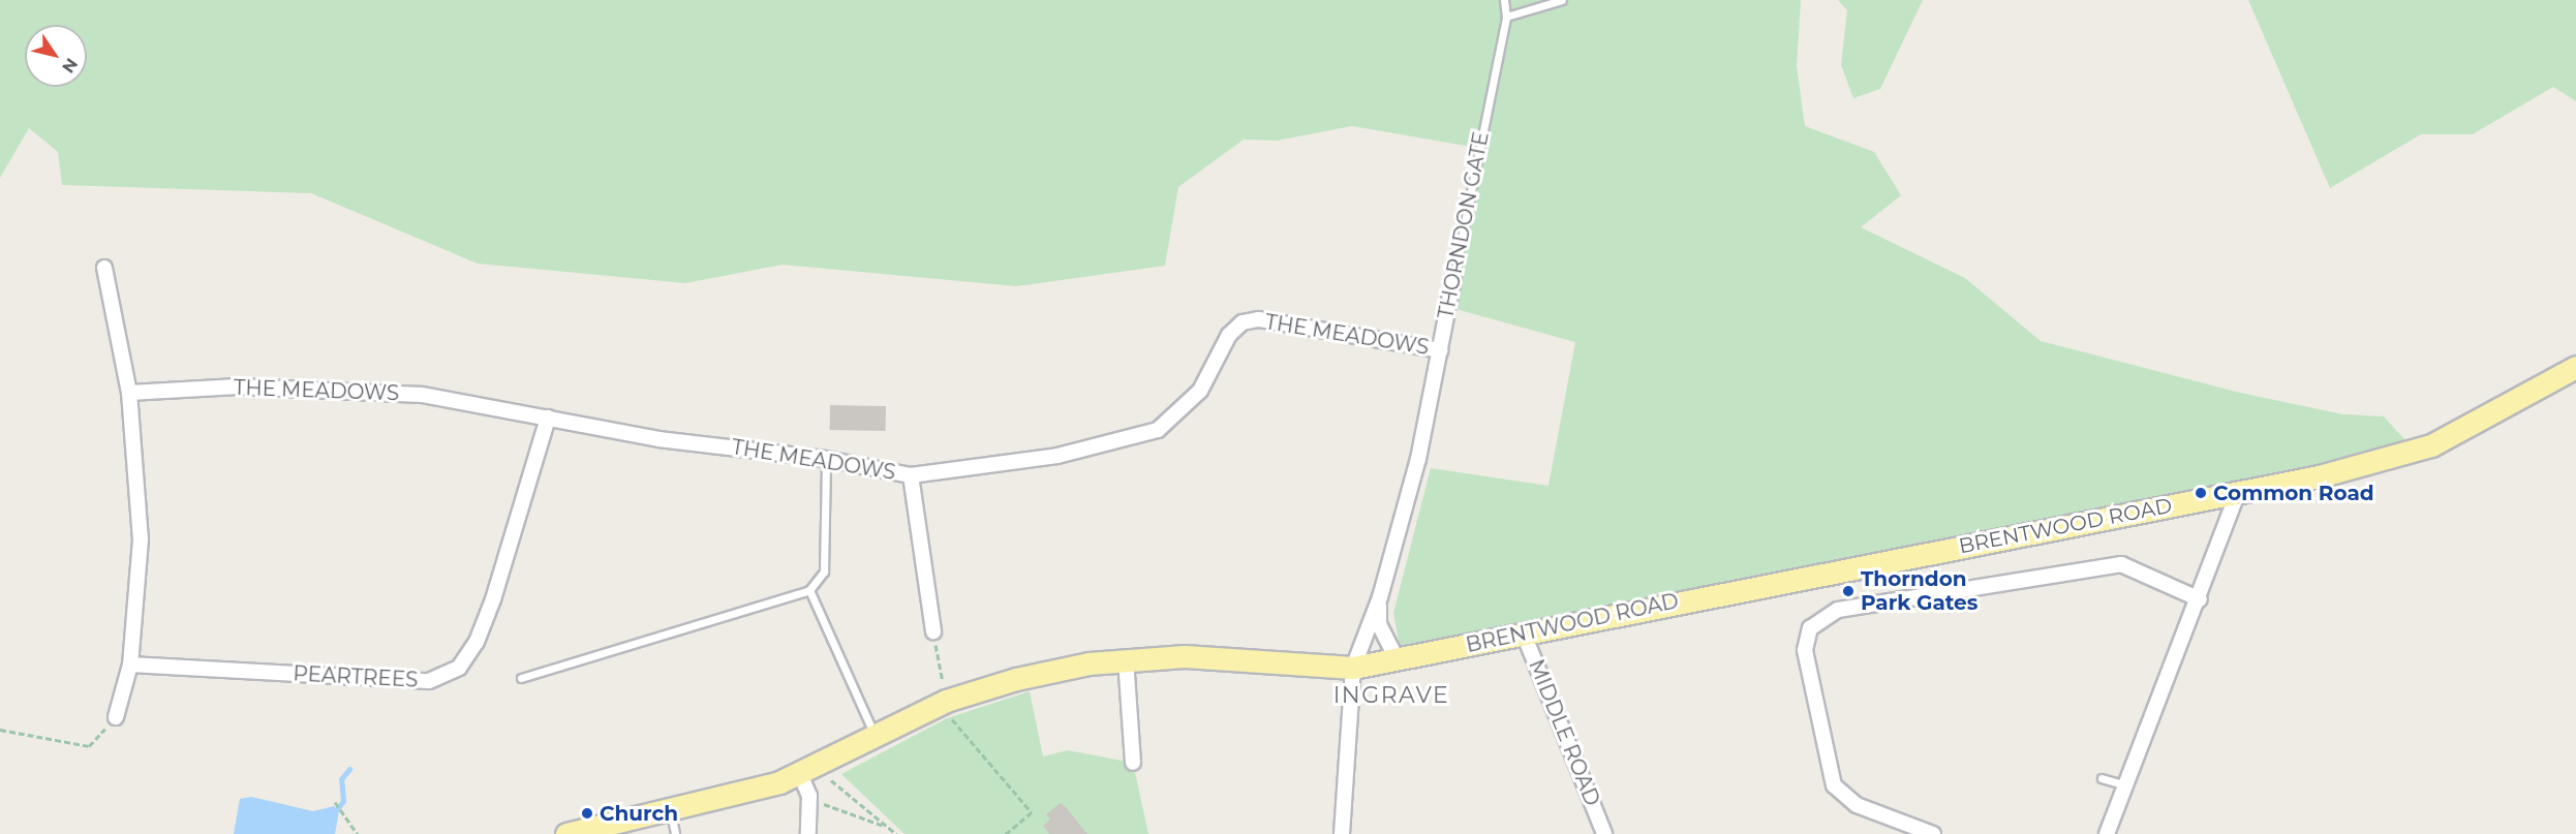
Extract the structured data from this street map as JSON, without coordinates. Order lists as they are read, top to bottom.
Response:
{
  "streets": {
    "main road": ["BRENTWOOD ROAD"],
    "street": [
      "THORNDON GATE",
      "THE MEADOWS",
      "PEARTREES",
      "MIDDLE ROAD"
    ]
  },
  "crossings": [
    ["THORNDON GATE", "THE MEADOWS"],
    ["THORNDON GATE", "BRENTWOOD ROAD"],
    ["THE MEADOWS", "PEARTREES"],
    ["BRENTWOOD ROAD", "MIDDLE ROAD"]
  ],
  "districts": ["INGRAVE"],
  "places": ["Common Road", "Thorndon Park Gates", "Church"],
  "north": "bottom right"
}
